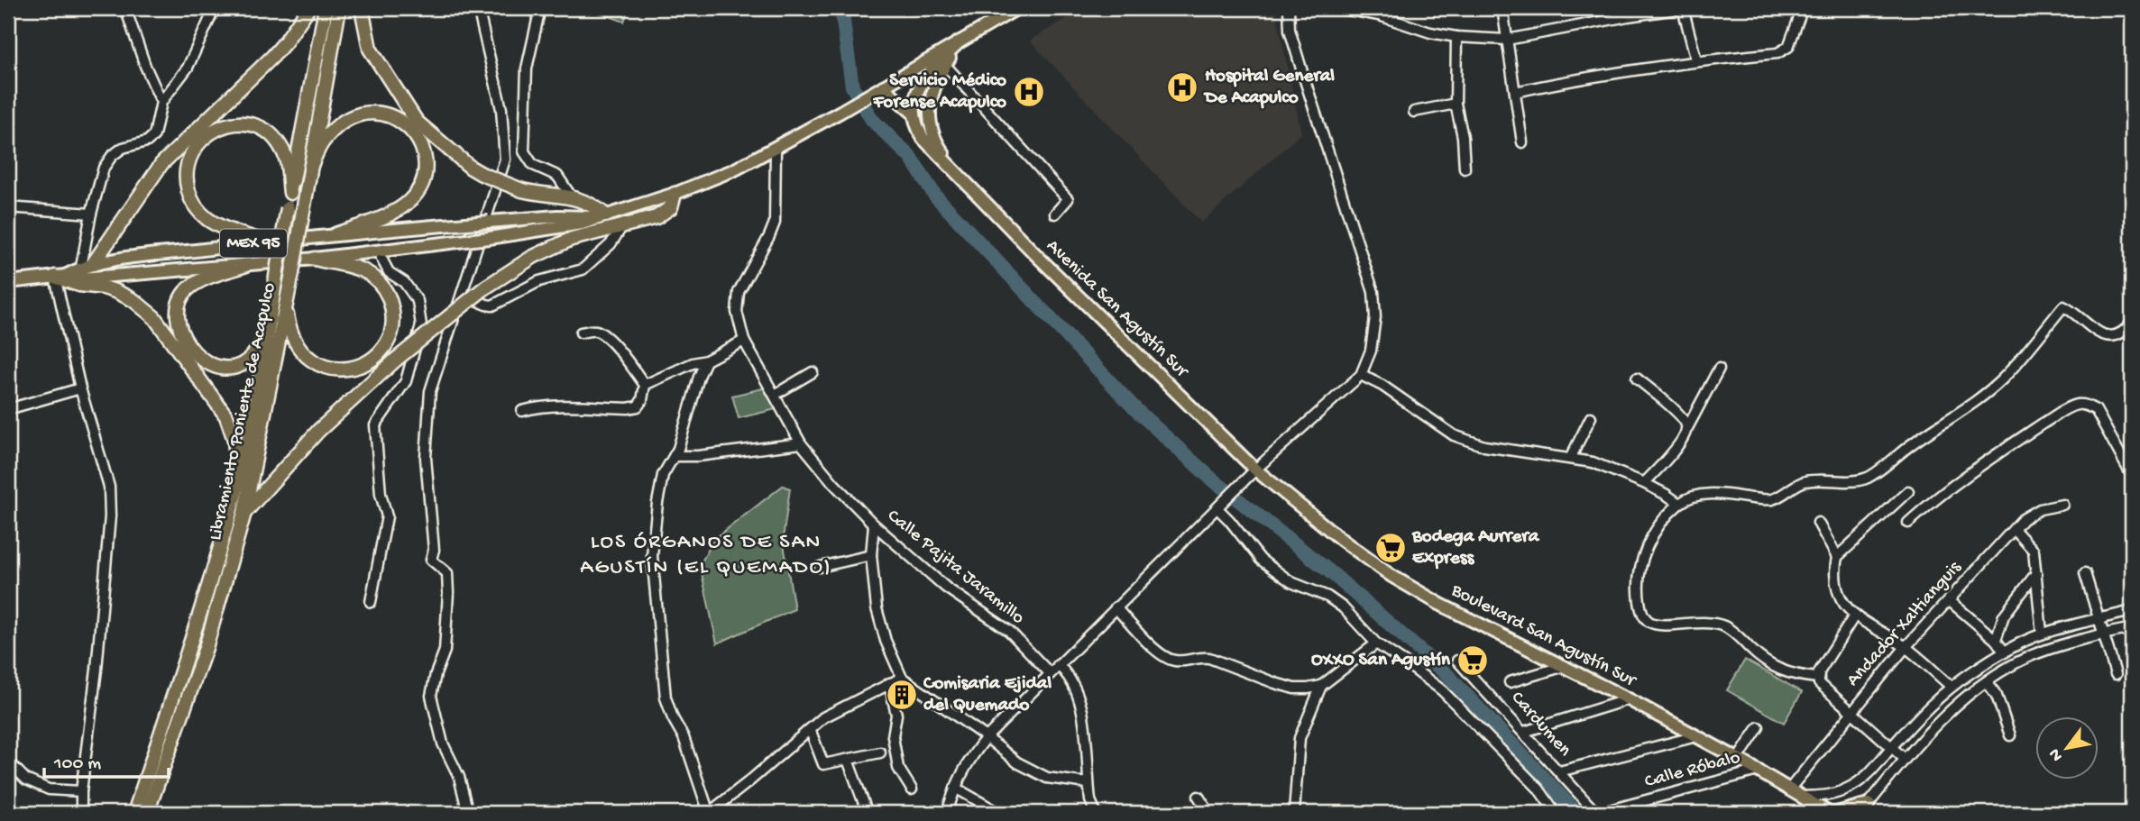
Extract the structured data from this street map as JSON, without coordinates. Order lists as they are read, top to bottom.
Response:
{
  "streets": {
    "highway": ["Libramiento Poniente de Acapulco"],
    "main road": ["MEX 95", "Avenida San Agustín Sur", "Boulevard San Agustín Sur"],
    "street": [
      "Calle Pajita Jaramillo",
      "Andador Xaltianguis",
      "Cardumen",
      "Calle Róbalo"
    ]
  },
  "crossings": [
    ["MEX 95", "Avenida San Agustín Sur"],
    ["MEX 95", "Calle Pajita Jaramillo"],
    ["Avenida San Agustín Sur", "Boulevard San Agustín Sur"],
    ["Andador Xaltianguis", "Boulevard San Agustín Sur"],
    ["Boulevard San Agustín Sur", "Calle Róbalo"],
    ["Cardumen", "Calle Róbalo"]
  ],
  "districts": ["LOS ÓRGANOS DE SAN AGUSTÍN (EL QUEMADO)"],
  "places": {
    "hospital": ["Hospital General De Acapulco", "Servicio Médico Forense Acapulco"],
    "supermarket": ["Bodega Aurrera Express", "OXXO San Agustín"],
    "building": ["Comisaria Ejidal del Quemado"]
  },
  "scale_bar": "100 m",
  "north": "bottom left"
}
